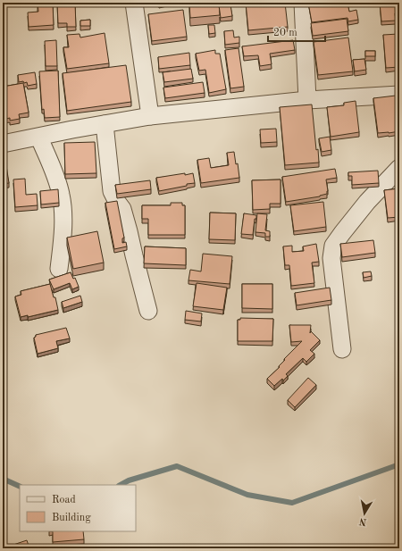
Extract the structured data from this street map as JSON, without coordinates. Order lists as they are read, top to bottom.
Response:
{
  "legend": ["Road", "Building"],
  "scale_bar": "20 m",
  "north": "bottom"
}
